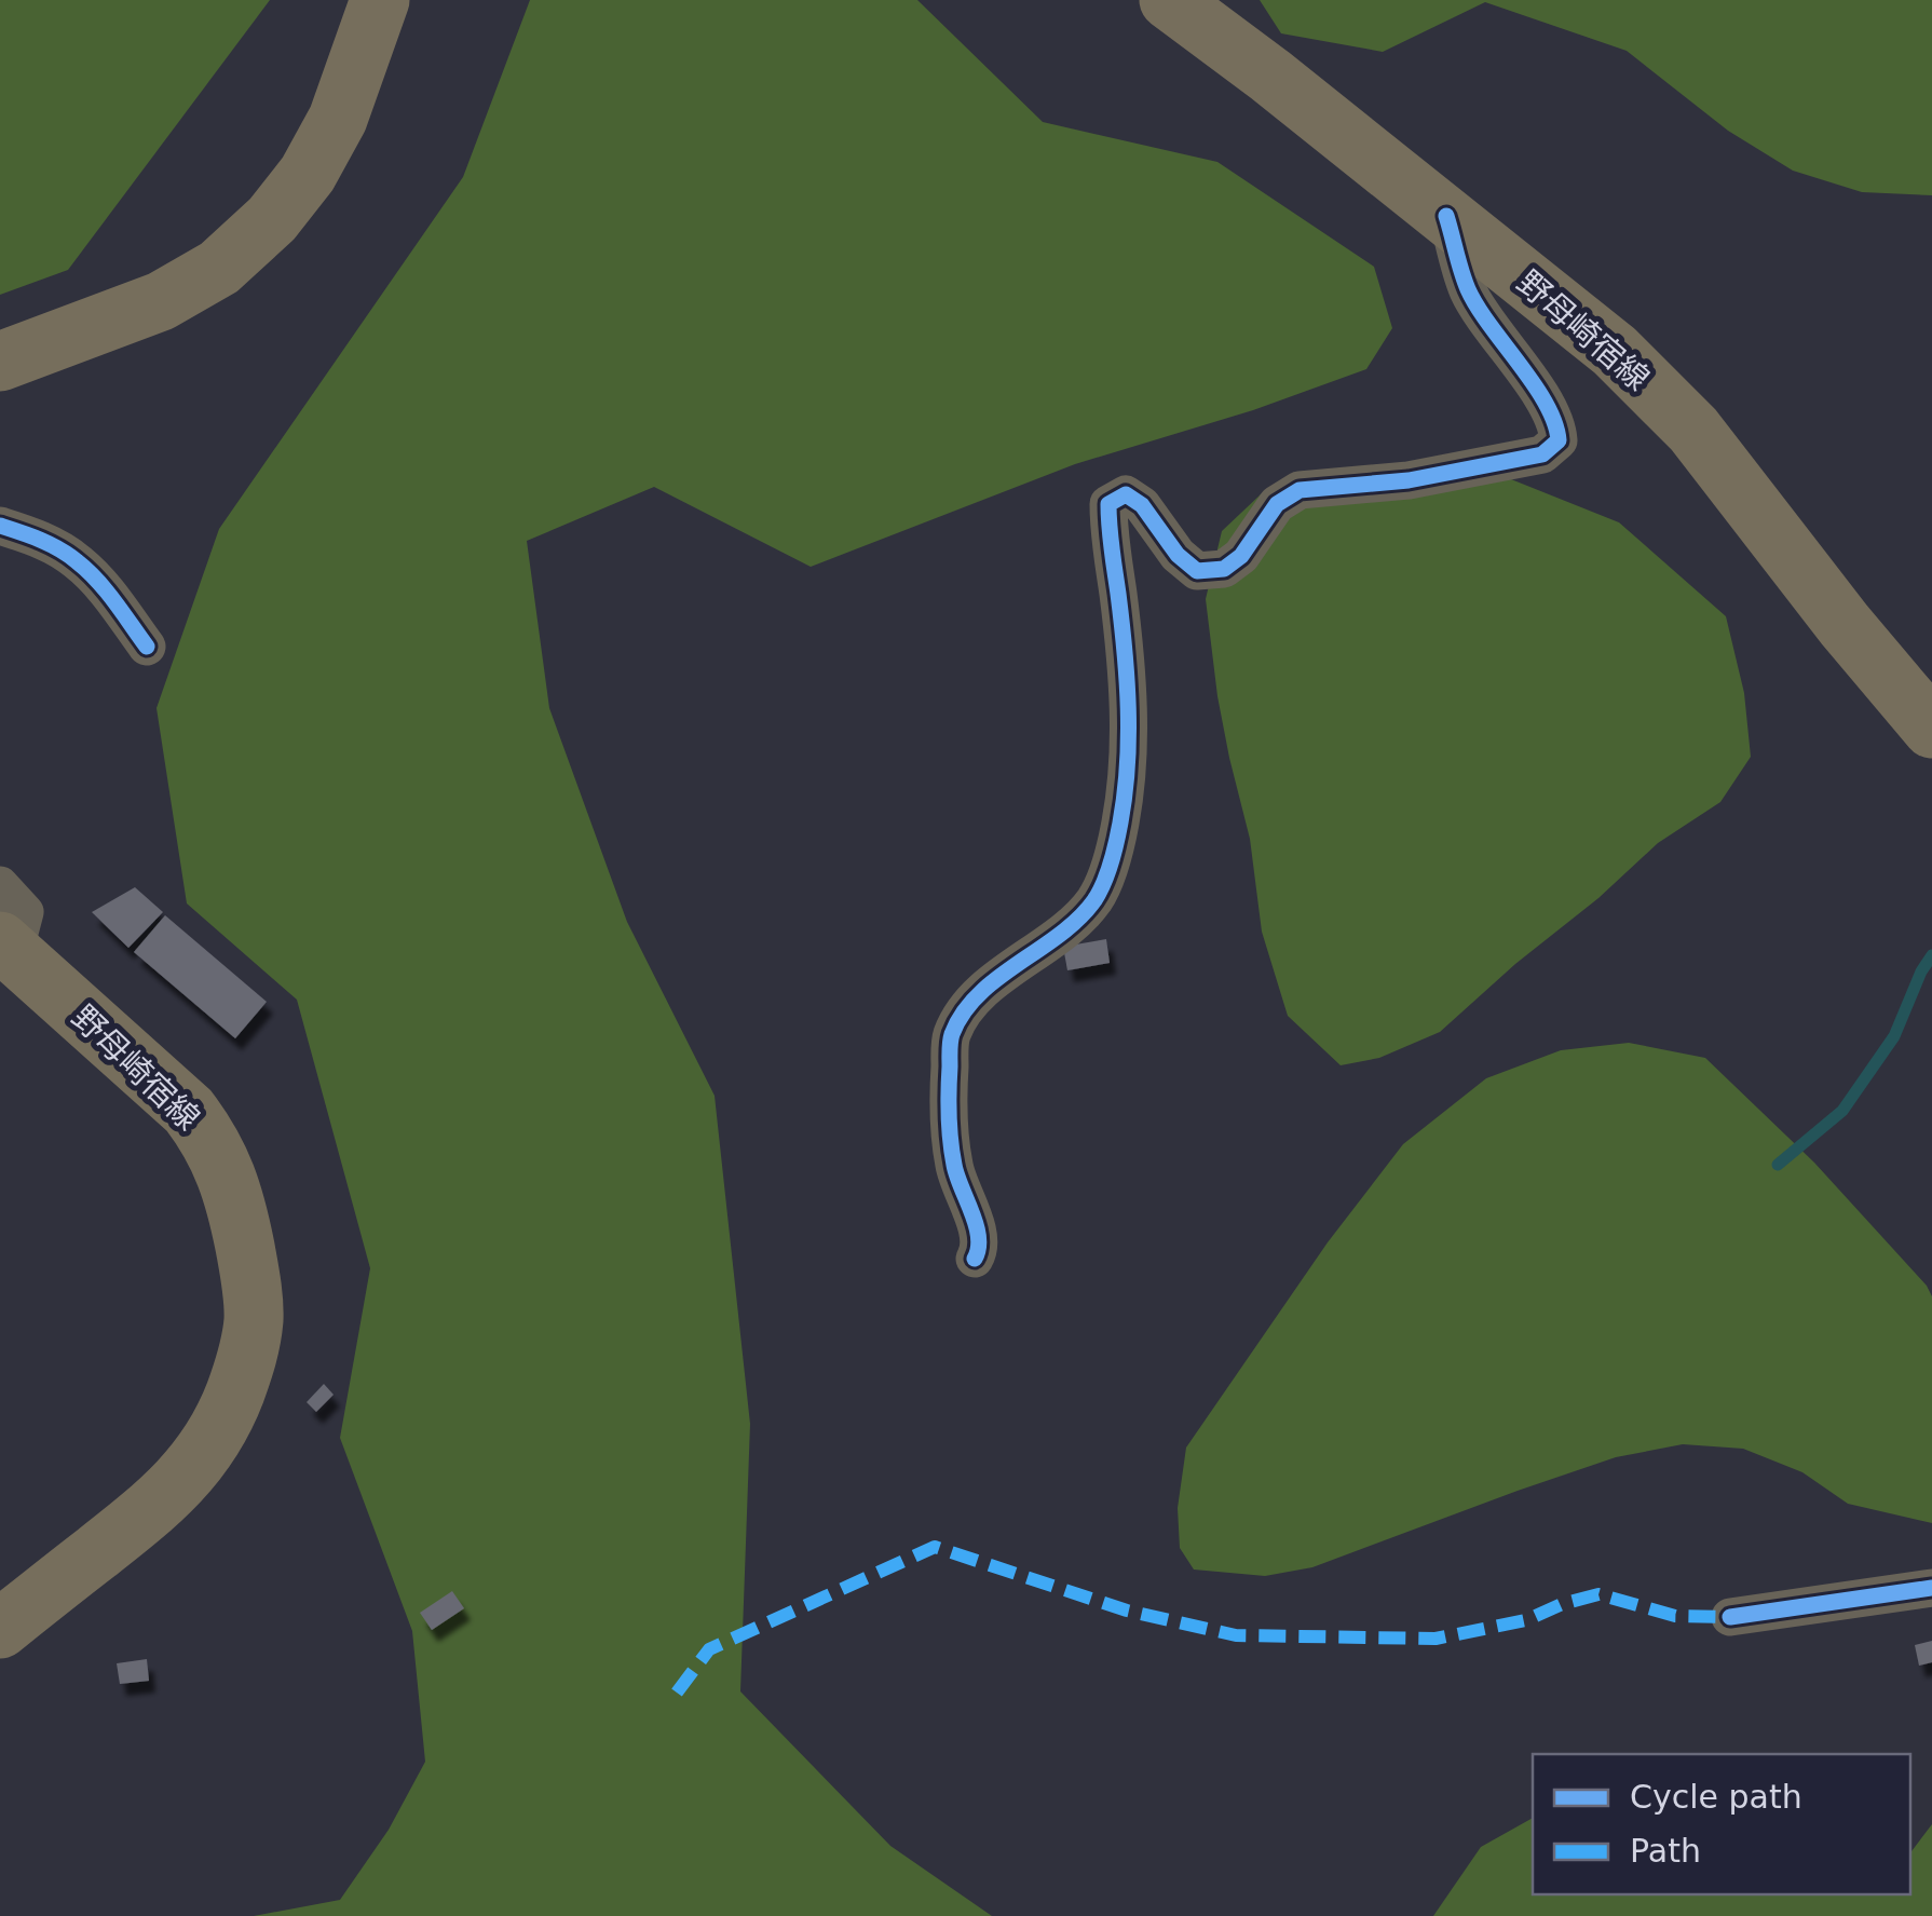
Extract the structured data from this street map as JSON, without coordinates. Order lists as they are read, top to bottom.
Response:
{
  "streets": {
    "main road": ["野母崎宿線"]
  },
  "legend": ["Cycle path", "Path"]
}
